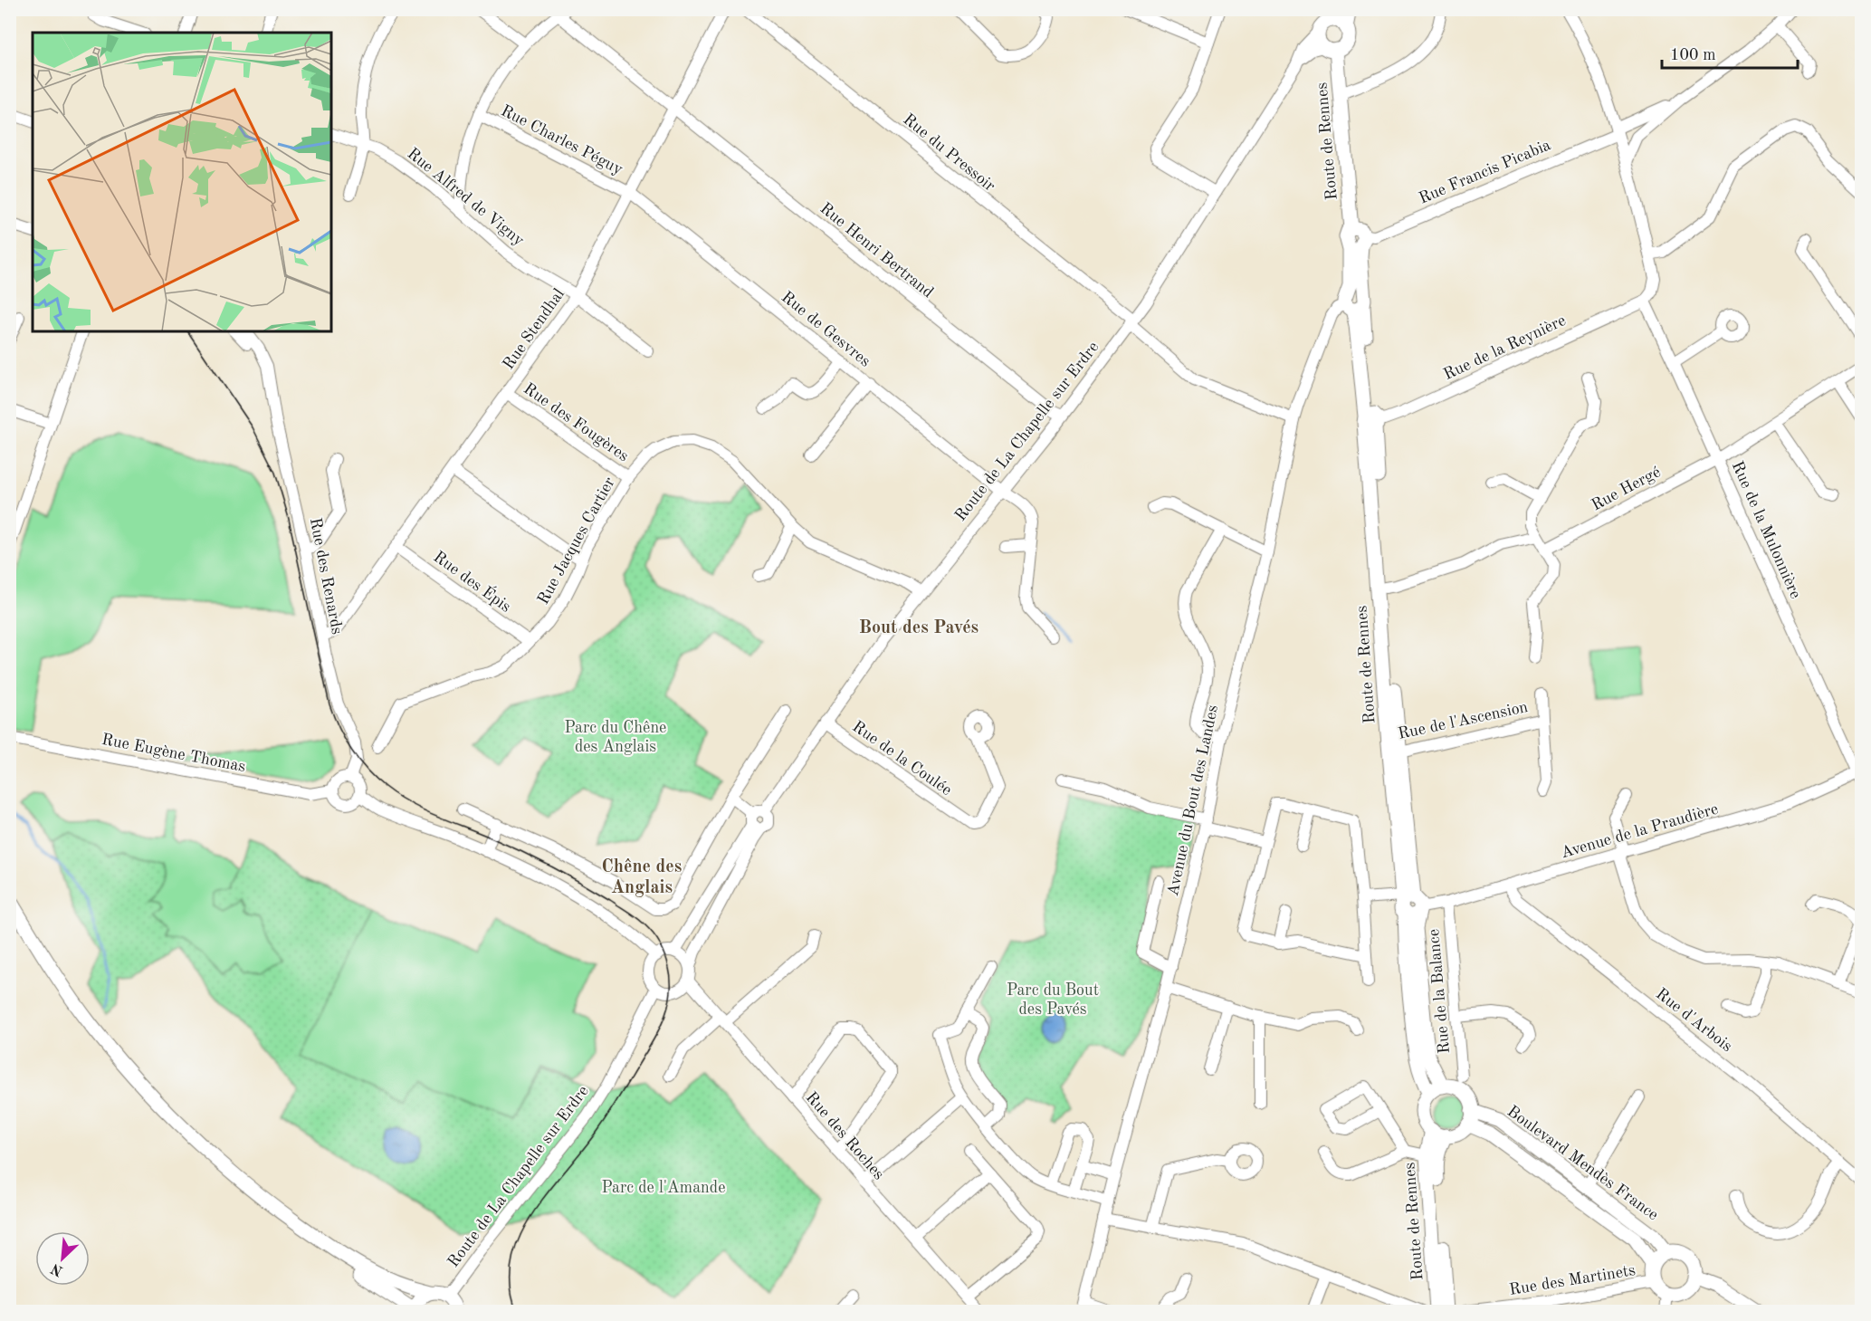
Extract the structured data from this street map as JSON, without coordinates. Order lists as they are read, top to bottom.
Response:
{
  "streets": {
    "main road": ["Route de Rennes", "Boulevard Mendès France"],
    "street": [
      "Rue Charles Péguy",
      "Rue du Pressoir",
      "Rue Francis Picabia",
      "Rue Alfred de Vigny",
      "Rue Henri Bertrand",
      "Rue Stendhal",
      "Rue de Gesvres",
      "Rue de la Reynière",
      "Rue des Fougères",
      "Route de La Chapelle sur Erdre",
      "Rue Hergé",
      "Rue de la Mulonnière",
      "Rue Jacques Cartier",
      "Rue des Renards",
      "Rue des Épis",
      "Rue de l'Ascension",
      "Rue Eugène Thomas",
      "Rue de la Coulée",
      "Avenue du Bout des Landes",
      "Avenue de la Praudière",
      "Rue de la Balance",
      "Rue d'Arbois",
      "Rue des Roches",
      "Rue des Martinets"
    ]
  },
  "crossings": [
    ["Rue Charles Péguy", "Rue Stendhal"],
    ["Rue Charles Péguy", "Rue de Gesvres"],
    ["Route de Rennes", "Rue Francis Picabia"],
    ["Route de Rennes", "Rue de la Reynière"],
    ["Route de Rennes", "Route de La Chapelle sur Erdre"],
    ["Route de Rennes", "Rue de l'Ascension"],
    ["Route de Rennes", "Avenue du Bout des Landes"],
    ["Route de Rennes", "Avenue de la Praudière"],
    ["Route de Rennes", "Boulevard Mendès France"],
    ["Rue du Pressoir", "Route de La Chapelle sur Erdre"],
    ["Rue du Pressoir", "Avenue du Bout des Landes"],
    ["Rue Alfred de Vigny", "Rue Stendhal"],
    ["Rue Henri Bertrand", "Rue Stendhal"],
    ["Rue Henri Bertrand", "Route de La Chapelle sur Erdre"],
    ["Rue Stendhal", "Rue de Gesvres"],
    ["Rue Stendhal", "Rue des Fougères"],
    ["Rue Stendhal", "Rue des Renards"],
    ["Rue Stendhal", "Rue des Épis"],
    ["Rue de Gesvres", "Route de La Chapelle sur Erdre"],
    ["Rue de la Reynière", "Rue de la Mulonnière"],
    ["Rue des Fougères", "Rue Jacques Cartier"],
    ["Route de La Chapelle sur Erdre", "Rue Jacques Cartier"],
    ["Route de La Chapelle sur Erdre", "Rue de la Coulée"],
    ["Route de La Chapelle sur Erdre", "Rue des Roches"],
    ["Rue Hergé", "Rue de la Mulonnière"],
    ["Rue de la Mulonnière", "Avenue de la Praudière"],
    ["Rue Jacques Cartier", "Rue des Épis"],
    ["Rue des Renards", "Rue Eugène Thomas"],
    ["Avenue de la Praudière", "Rue de la Balance"],
    ["Avenue de la Praudière", "Rue d'Arbois"],
    ["Boulevard Mendès France", "Rue des Martinets"]
  ],
  "districts": ["Bout des Pavés", "Chêne des Anglais"],
  "parks": ["Parc du Chêne des Anglais", "Parc du Bout des Pavés", "Parc de l'Amande"],
  "scale_bar": "100 m",
  "north": "bottom left"
}
